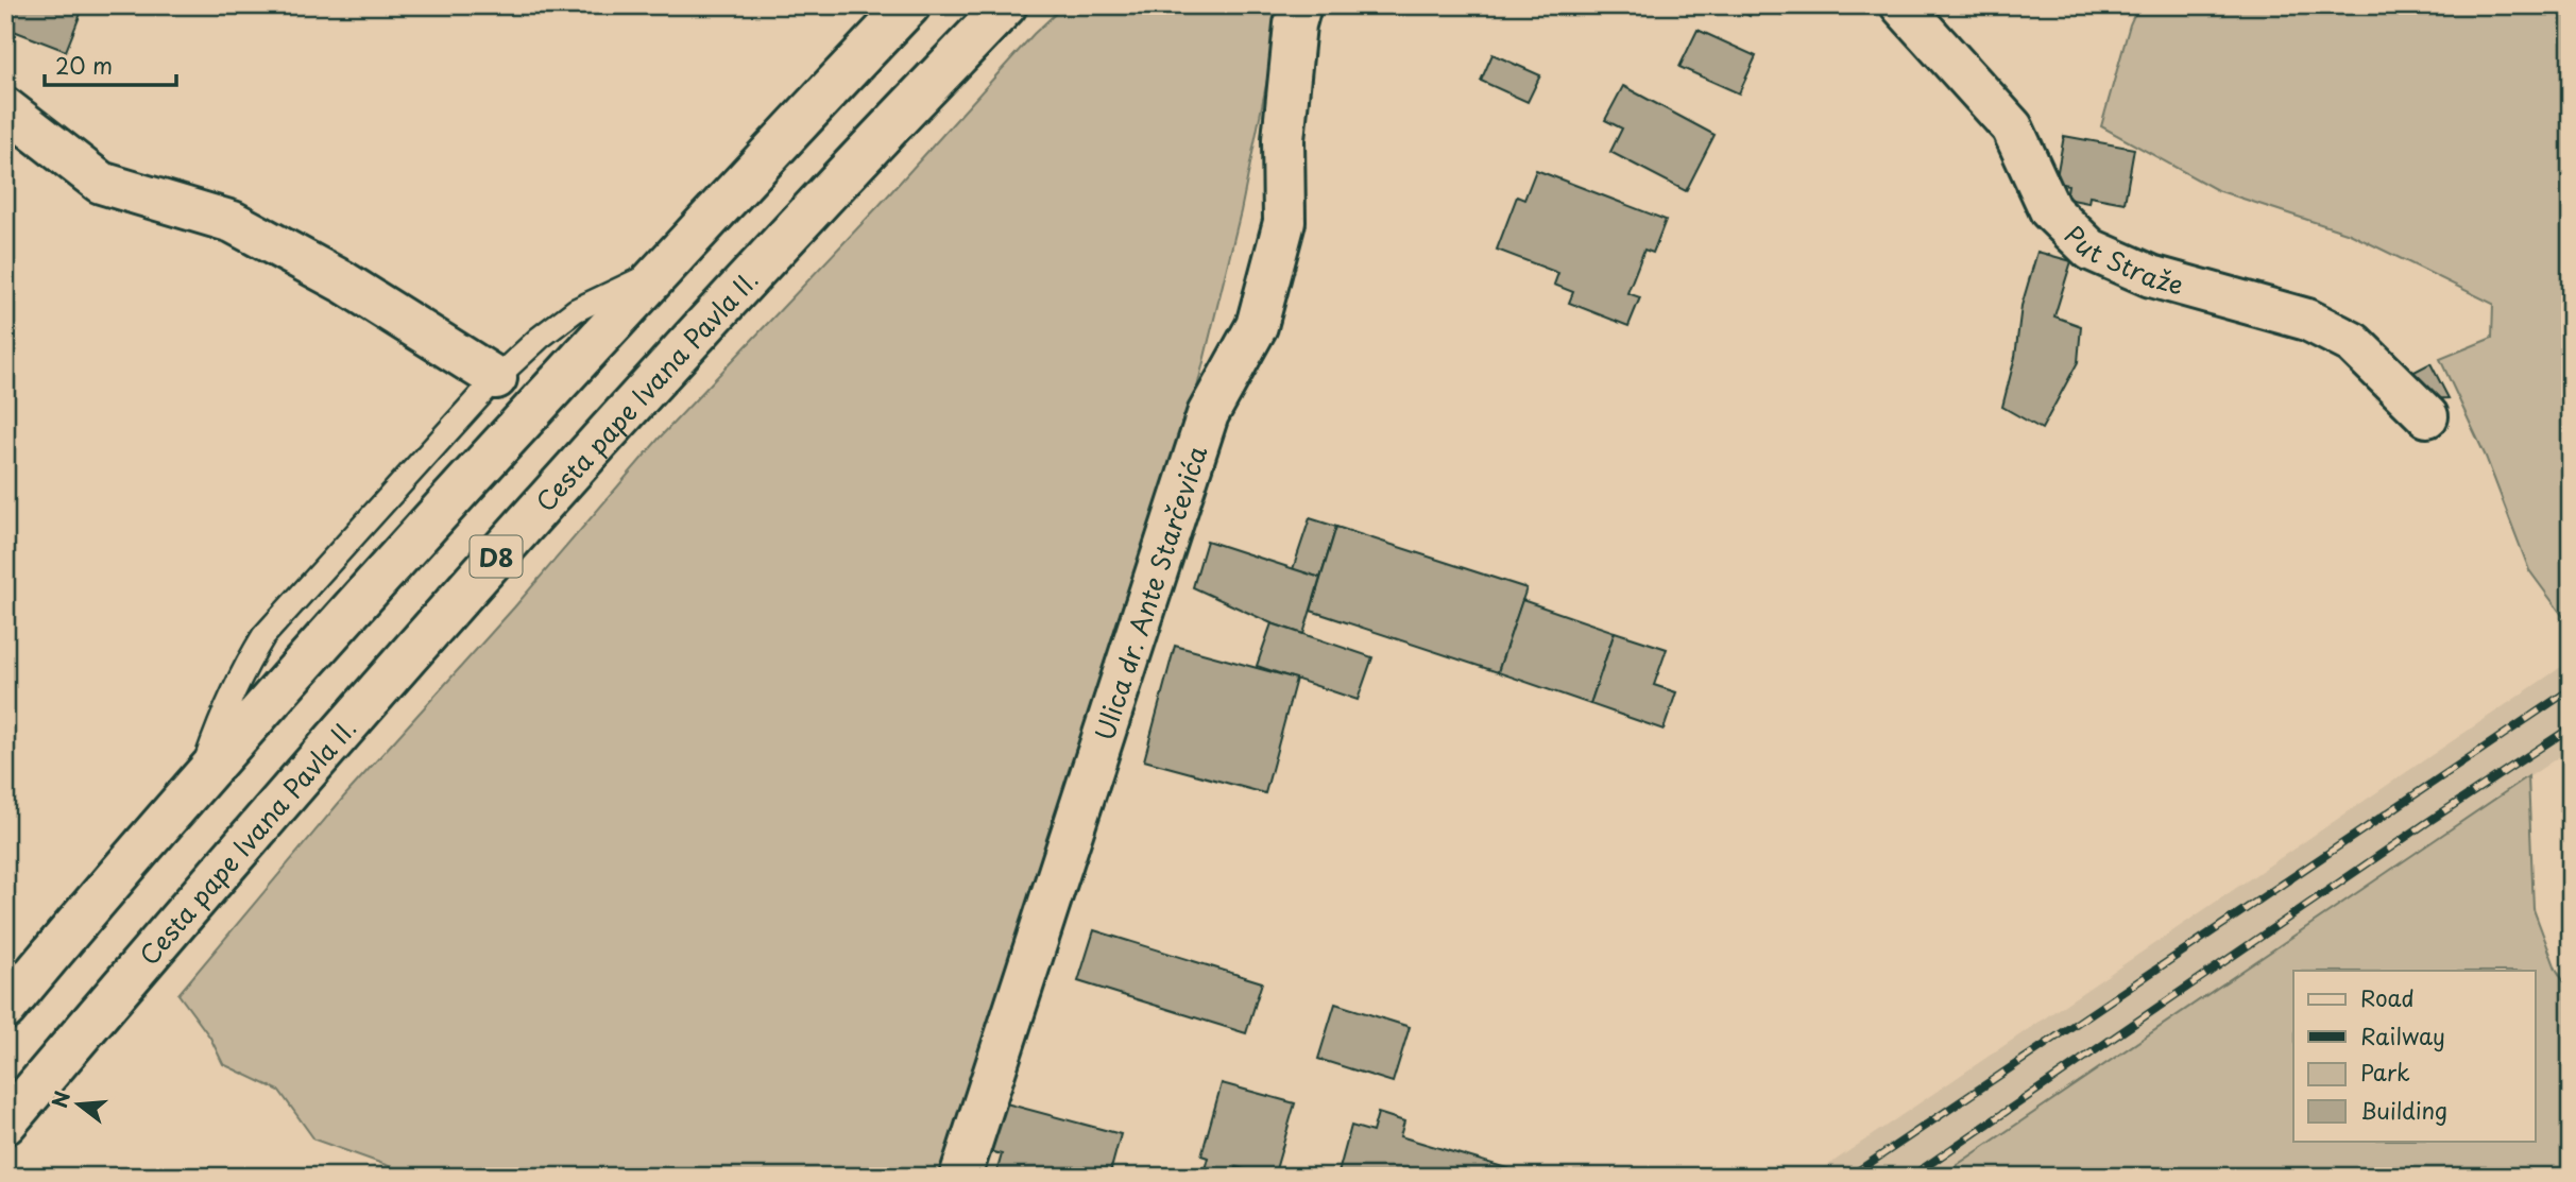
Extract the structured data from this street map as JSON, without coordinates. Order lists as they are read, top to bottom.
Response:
{
  "streets": {
    "main road": [
      "Put Straže",
      "Cesta pape Ivana Pavla II.",
      "D8",
      "Ulica dr. Ante Starčevića"
    ]
  },
  "legend": [
    "Road",
    "Railway",
    "Park",
    "Building"
  ],
  "scale_bar": "20 m",
  "north": "left"
}
